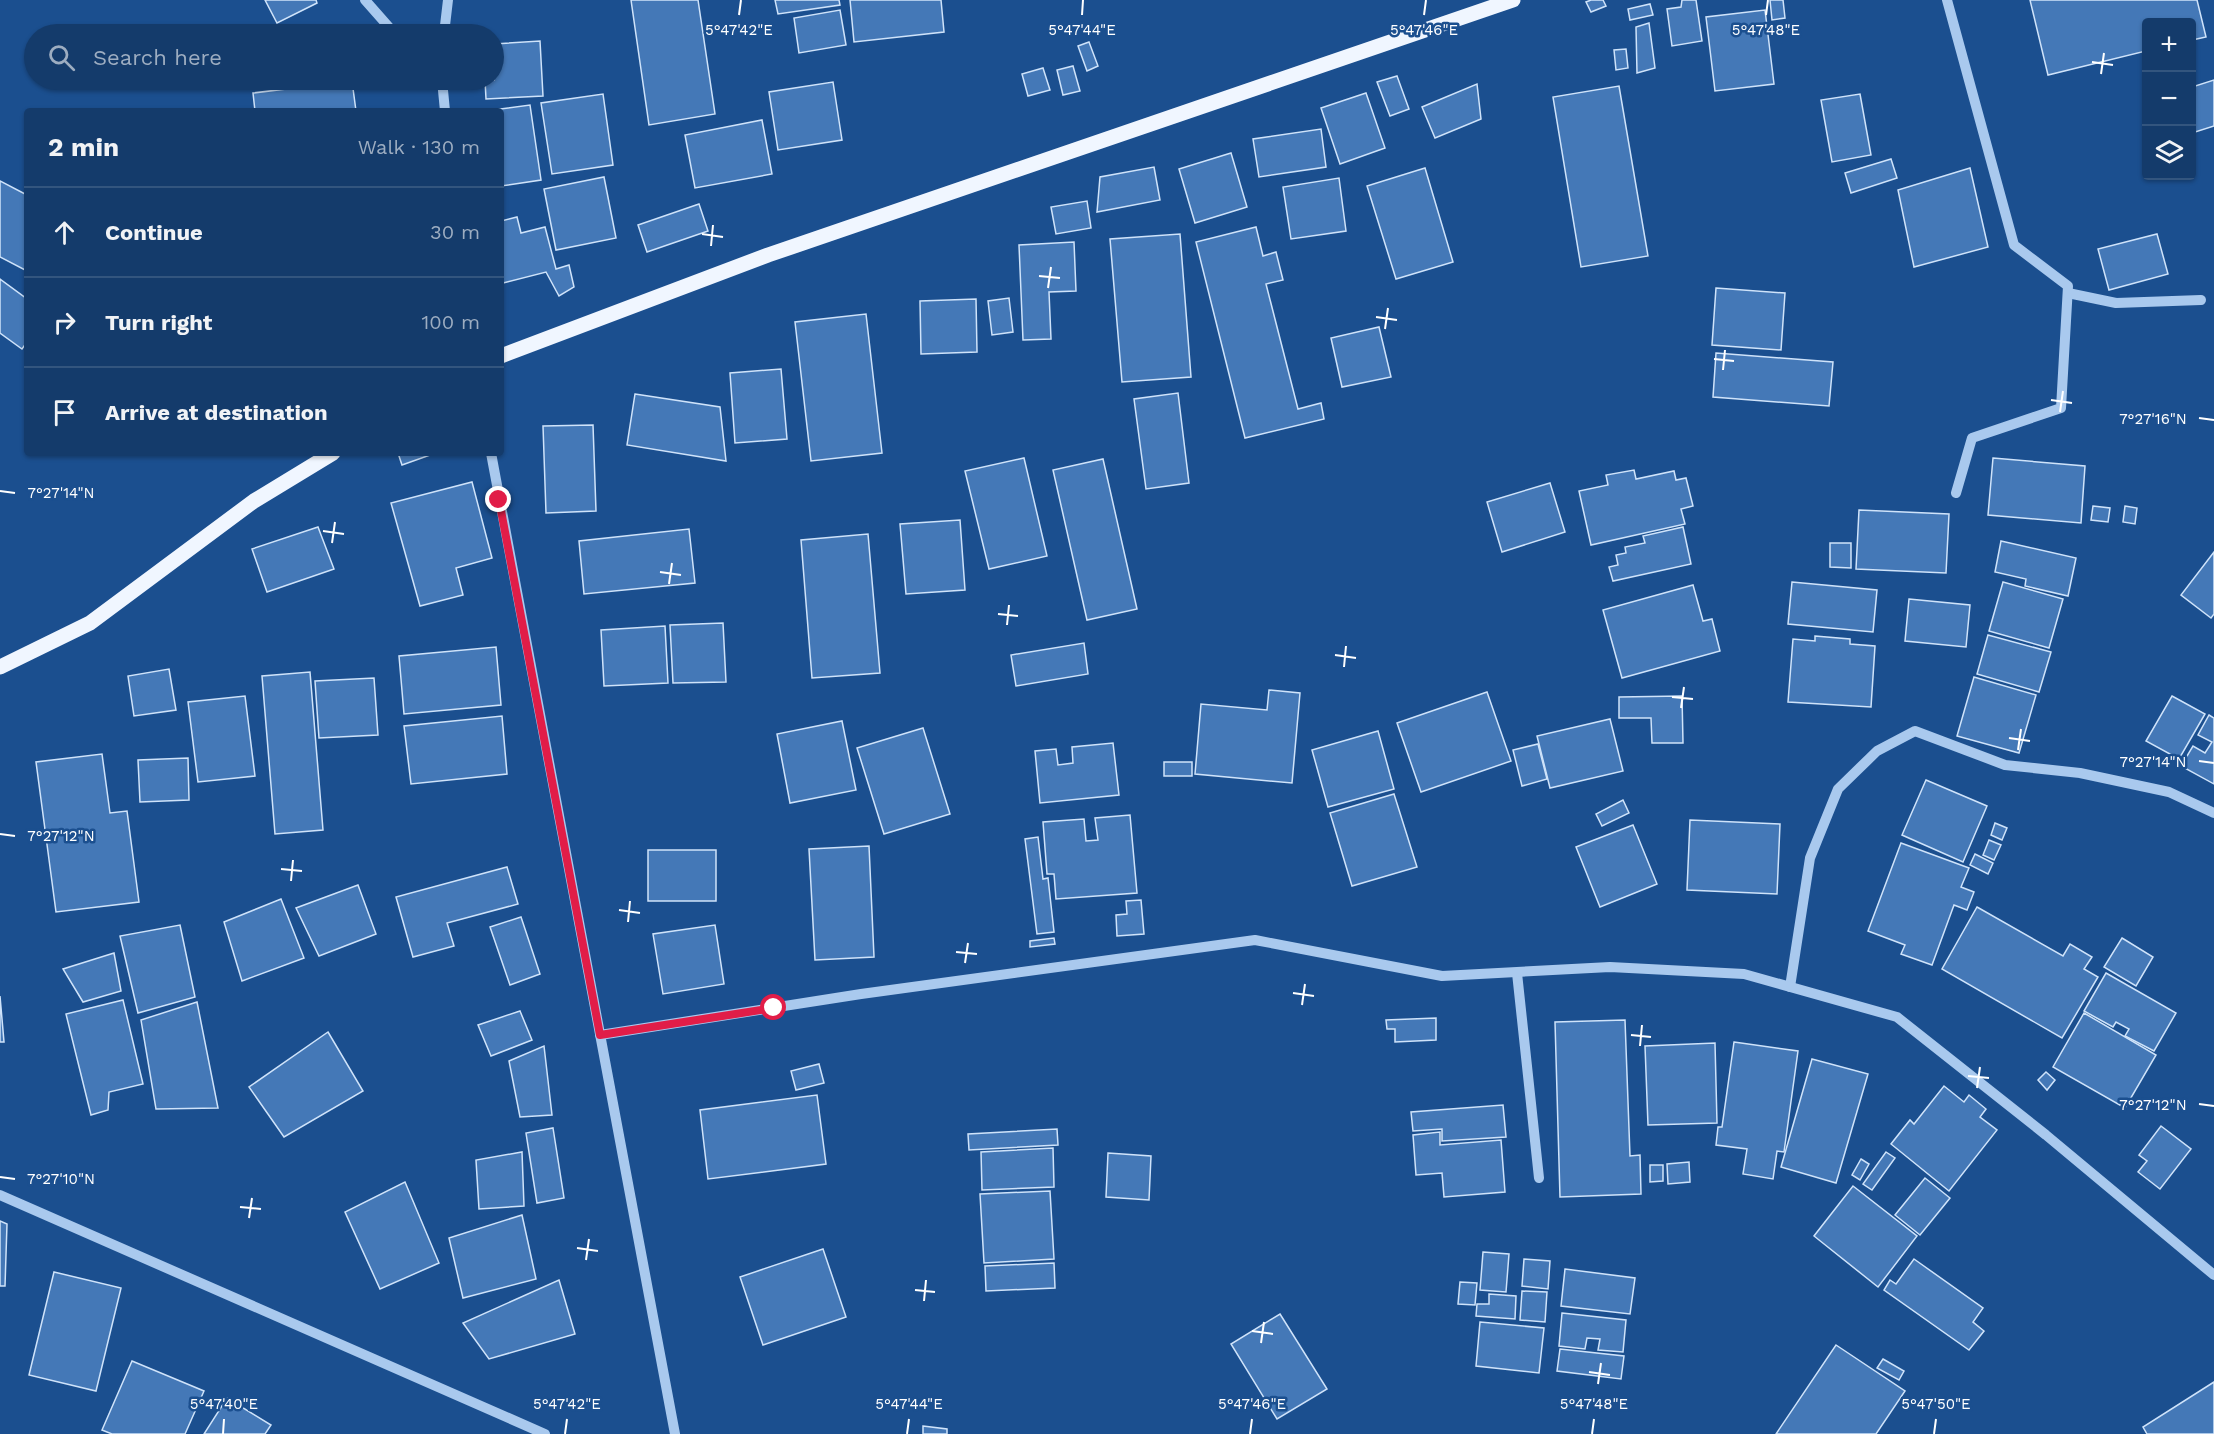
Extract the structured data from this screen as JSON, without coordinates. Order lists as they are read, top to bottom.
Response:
{
  "page": {
    "map_buttons": ["+", "−"],
    "search": "Search here",
    "heading": ["2 min", "Walk · 130 m"],
    "list": [
      ["Continue", "30 m"],
      ["Turn right", "100 m"],
      "Arrive at destination"
    ]
  },
  "coordinates": [
    "5°47'42\"E",
    "5°47'44\"E",
    "5°47'46\"E",
    "5°47'48\"E",
    "7°27'16\"N",
    "7°27'14\"N",
    "7°27'12\"N",
    "7°27'10\"N",
    "5°47'40\"E",
    "5°47'50\"E"
  ]
}
